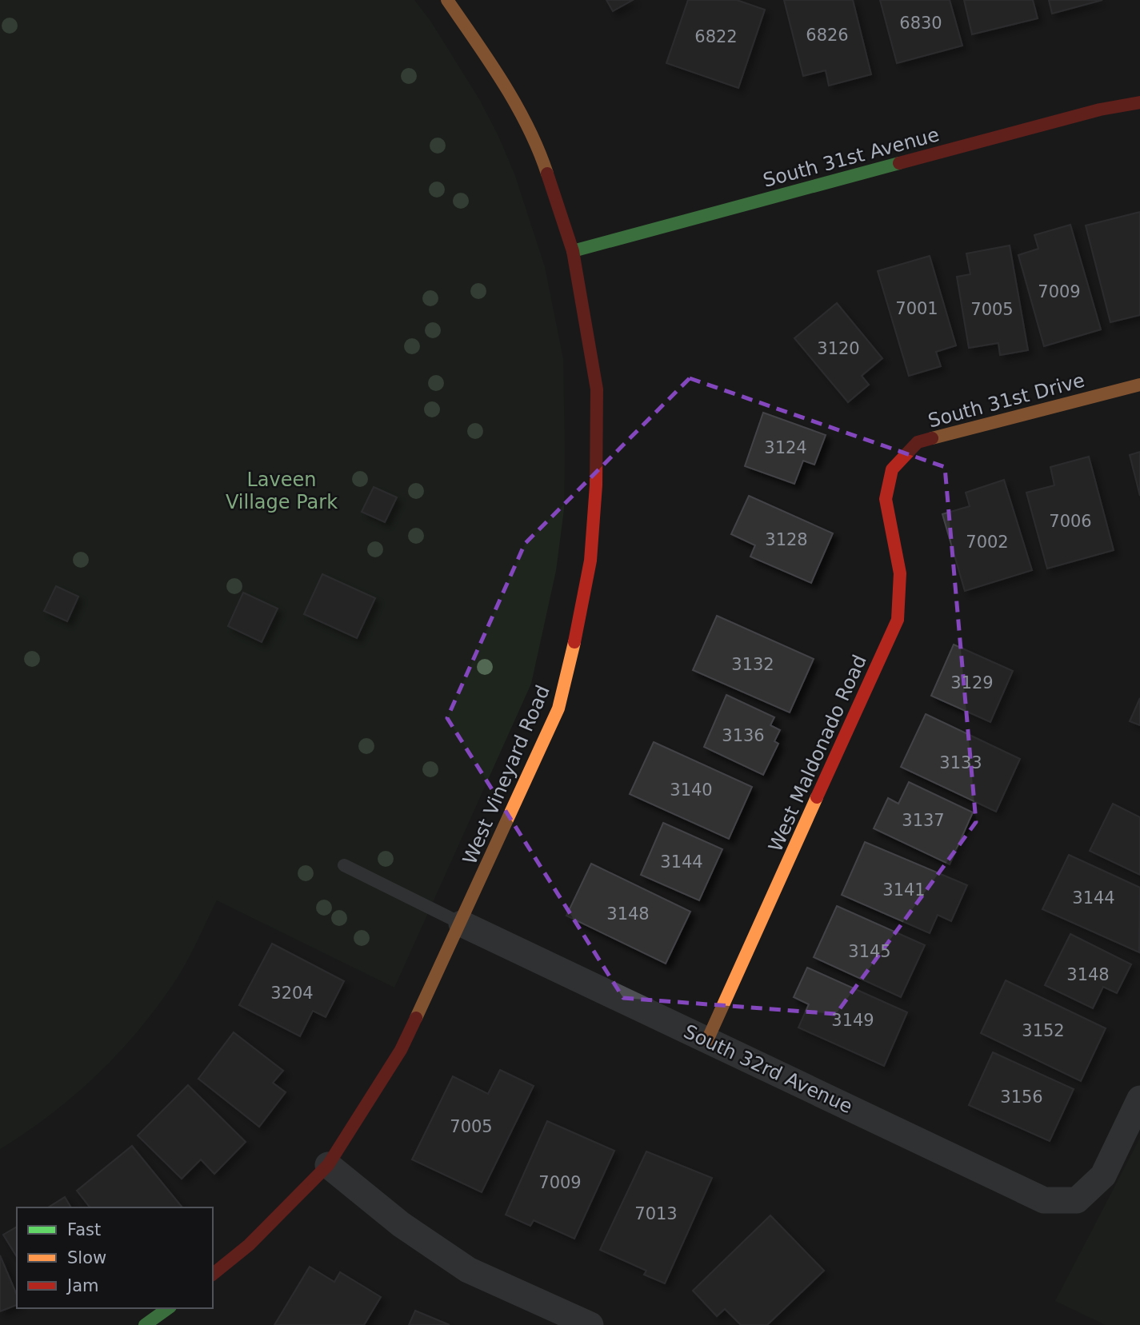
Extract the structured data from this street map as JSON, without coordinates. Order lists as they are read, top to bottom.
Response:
{
  "streets": {
    "street": [
      "South 31st Avenue",
      "South 31st Drive",
      "West Maldonado Road",
      "West Vineyard Road",
      "South 32rd Avenue"
    ]
  },
  "crossings": [
    ["South 31st Avenue", "West Vineyard Road"],
    ["South 31st Drive", "West Maldonado Road"],
    ["West Maldonado Road", "South 32rd Avenue"],
    ["West Vineyard Road", "South 32rd Avenue"]
  ],
  "parks": ["Laveen Village Park"],
  "house_numbers": [
    "6830",
    "6826",
    "6822",
    "7009",
    "7001",
    "7005",
    "3120",
    "3124",
    "7006",
    "3128",
    "7002",
    "3132",
    "3129",
    "3136",
    "3133",
    "3140",
    "3137",
    "3144",
    "3141",
    "3144",
    "3148",
    "3145",
    "3148",
    "3204",
    "3149",
    "3152",
    "3156",
    "7005",
    "7009",
    "7013"
  ],
  "legend": ["Fast", "Slow", "Jam"]
}
